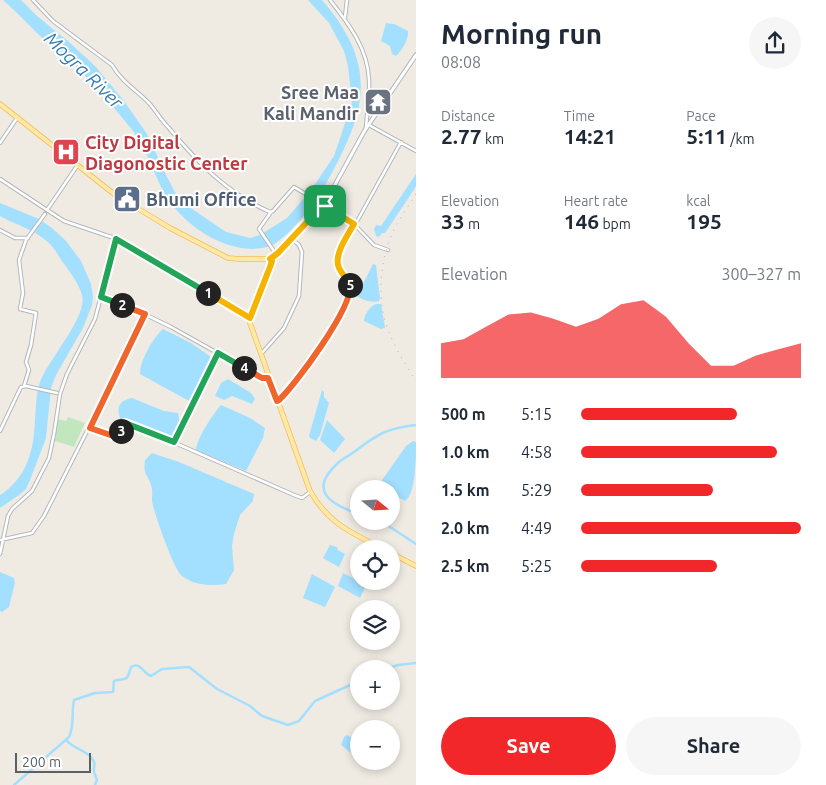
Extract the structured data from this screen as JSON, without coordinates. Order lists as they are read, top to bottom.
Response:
{
  "water": ["Mogra River"],
  "places": {
    "temple": ["Sree Maa Kali Mandir"],
    "hospital": ["City Digital Diagonostic Center"],
    "public building": ["Bhumi Office"]
  },
  "scale_bar": "200 m",
  "north": "right",
  "page": {
    "heading": ["Morning run", "08:08"],
    "stats": [
      ["Distance", "2.77 km"],
      ["Time", "14:21"],
      ["Pace", "5:11 /km"],
      ["Elevation", "33 m"],
      ["Heart rate", "146 bpm"],
      ["kcal", "195"]
    ],
    "chart": ["Elevation", "300–327 m"],
    "pins": [
      "5",
      "1",
      "2",
      "4",
      "3"
    ],
    "list": [
      {
        "name": "500 m",
        "note": "5:15"
      },
      {
        "name": "1.0 km",
        "note": "4:58"
      },
      {
        "name": "1.5 km",
        "note": "5:29"
      },
      {
        "name": "2.0 km",
        "note": "4:49"
      },
      {
        "name": "2.5 km",
        "note": "5:25"
      }
    ],
    "map_buttons": ["+", "−"],
    "buttons": ["Save", "Share"],
    "scale": "200 m"
  }
}
